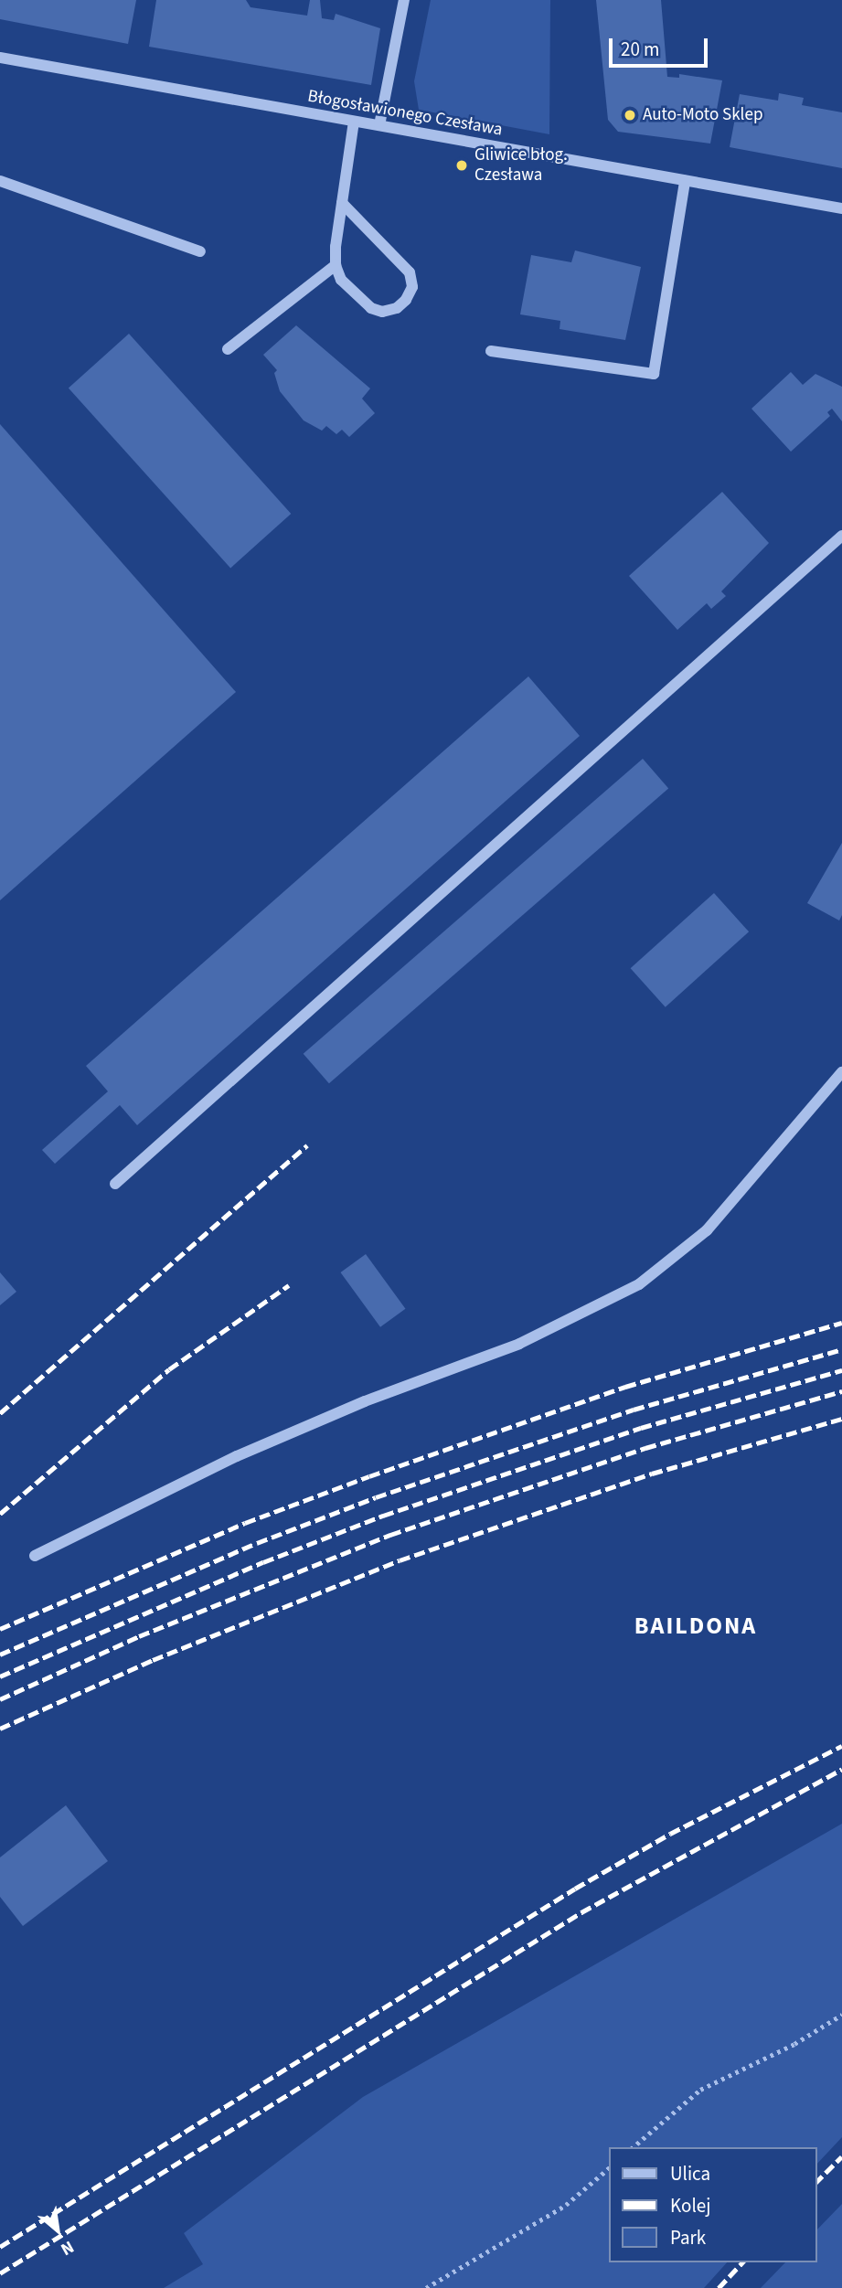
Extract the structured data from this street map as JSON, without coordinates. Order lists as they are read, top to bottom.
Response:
{
  "streets": {
    "street": ["Błogosławionego Czesława"]
  },
  "districts": ["BAILDONA"],
  "places": ["Auto-Moto Sklep", "Gliwice błog. Czesława"],
  "legend": ["Ulica", "Kolej", "Park"],
  "scale_bar": "20 m",
  "north": "bottom right"
}
